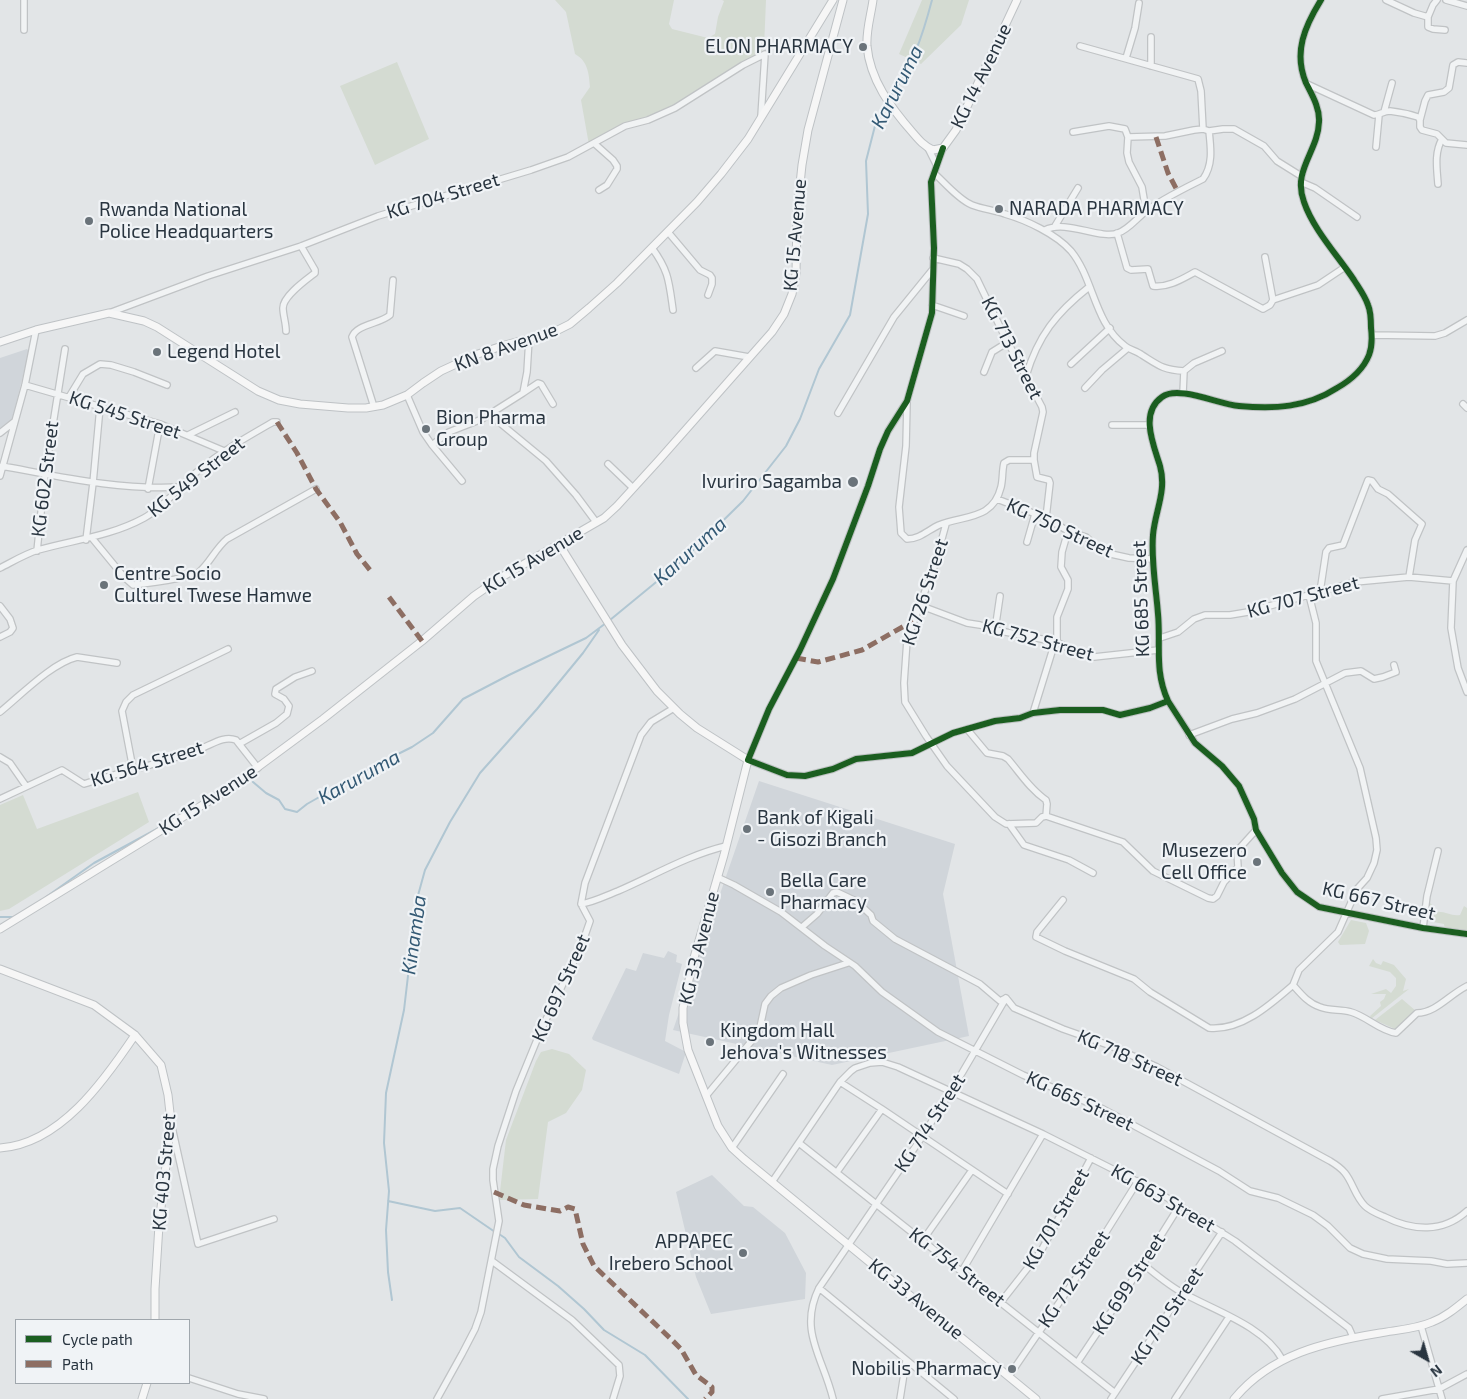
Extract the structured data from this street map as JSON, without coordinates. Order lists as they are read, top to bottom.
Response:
{
  "streets": {
    "main road": [
      "KG 14 Avenue",
      "KG 15 Avenue",
      "KN 8 Avenue",
      "KG 33 Avenue",
      "KG 403 Street"
    ],
    "street": [
      "KG 704 Street",
      "KG 713 Street",
      "KG 545 Street",
      "KG 549 Street",
      "KG 602 Street",
      "KG 750 Street",
      "KG726 Street",
      "KG 707 Street",
      "KG 685 Street",
      "KG 752 Street",
      "KG 564 Street",
      "KG 667 Street",
      "KG 697 Street",
      "KG 718 Street",
      "KG 665 Street",
      "KG 714 Street",
      "KG 663 Street",
      "KG 701 Street",
      "KG 754 Street",
      "KG 712 Street",
      "KG 699 Street",
      "KG 710 Street"
    ]
  },
  "crossings": [
    ["KG 704 Street", "KN 8 Avenue"],
    ["KG 545 Street", "KG 549 Street"],
    ["KG 545 Street", "KG 602 Street"],
    ["KG 549 Street", "KG 602 Street"],
    ["KG 750 Street", "KG 685 Street"],
    ["KG726 Street", "KG 752 Street"],
    ["KG 707 Street", "KG 685 Street"],
    ["KG 685 Street", "KG 752 Street"],
    ["KG 685 Street", "KG 667 Street"],
    ["KG 33 Avenue", "KG 665 Street"],
    ["KG 33 Avenue", "KG 714 Street"],
    ["KG 33 Avenue", "KG 663 Street"],
    ["KG 33 Avenue", "KG 712 Street"],
    ["KG 718 Street", "KG 665 Street"],
    ["KG 718 Street", "KG 714 Street"],
    ["KG 665 Street", "KG 714 Street"],
    ["KG 714 Street", "KG 663 Street"],
    ["KG 714 Street", "KG 754 Street"],
    ["KG 663 Street", "KG 701 Street"],
    ["KG 663 Street", "KG 754 Street"],
    ["KG 663 Street", "KG 712 Street"],
    ["KG 663 Street", "KG 699 Street"],
    ["KG 663 Street", "KG 710 Street"],
    ["KG 701 Street", "KG 754 Street"],
    ["KG 754 Street", "KG 712 Street"],
    ["KG 754 Street", "KG 699 Street"],
    ["KG 754 Street", "KG 710 Street"]
  ],
  "water": ["Karuruma", "Kinamba"],
  "places": [
    "ELON PHARMACY",
    "NARADA PHARMACY",
    "Rwanda National Police Headquarters",
    "Legend Hotel",
    "Bion Pharma Group",
    "Ivuriro Sagamba",
    "Centre Socio Culturel Twese Hamwe",
    "Bank of Kigali - Gisozi Branch",
    "Musezero Cell Office",
    "Bella Care Pharmacy",
    "Kingdom Hall Jehova's Witnesses",
    "APPAPEC Irebero School",
    "Nobilis Pharmacy"
  ],
  "legend": ["Cycle path", "Path"],
  "north": "bottom right"
}
